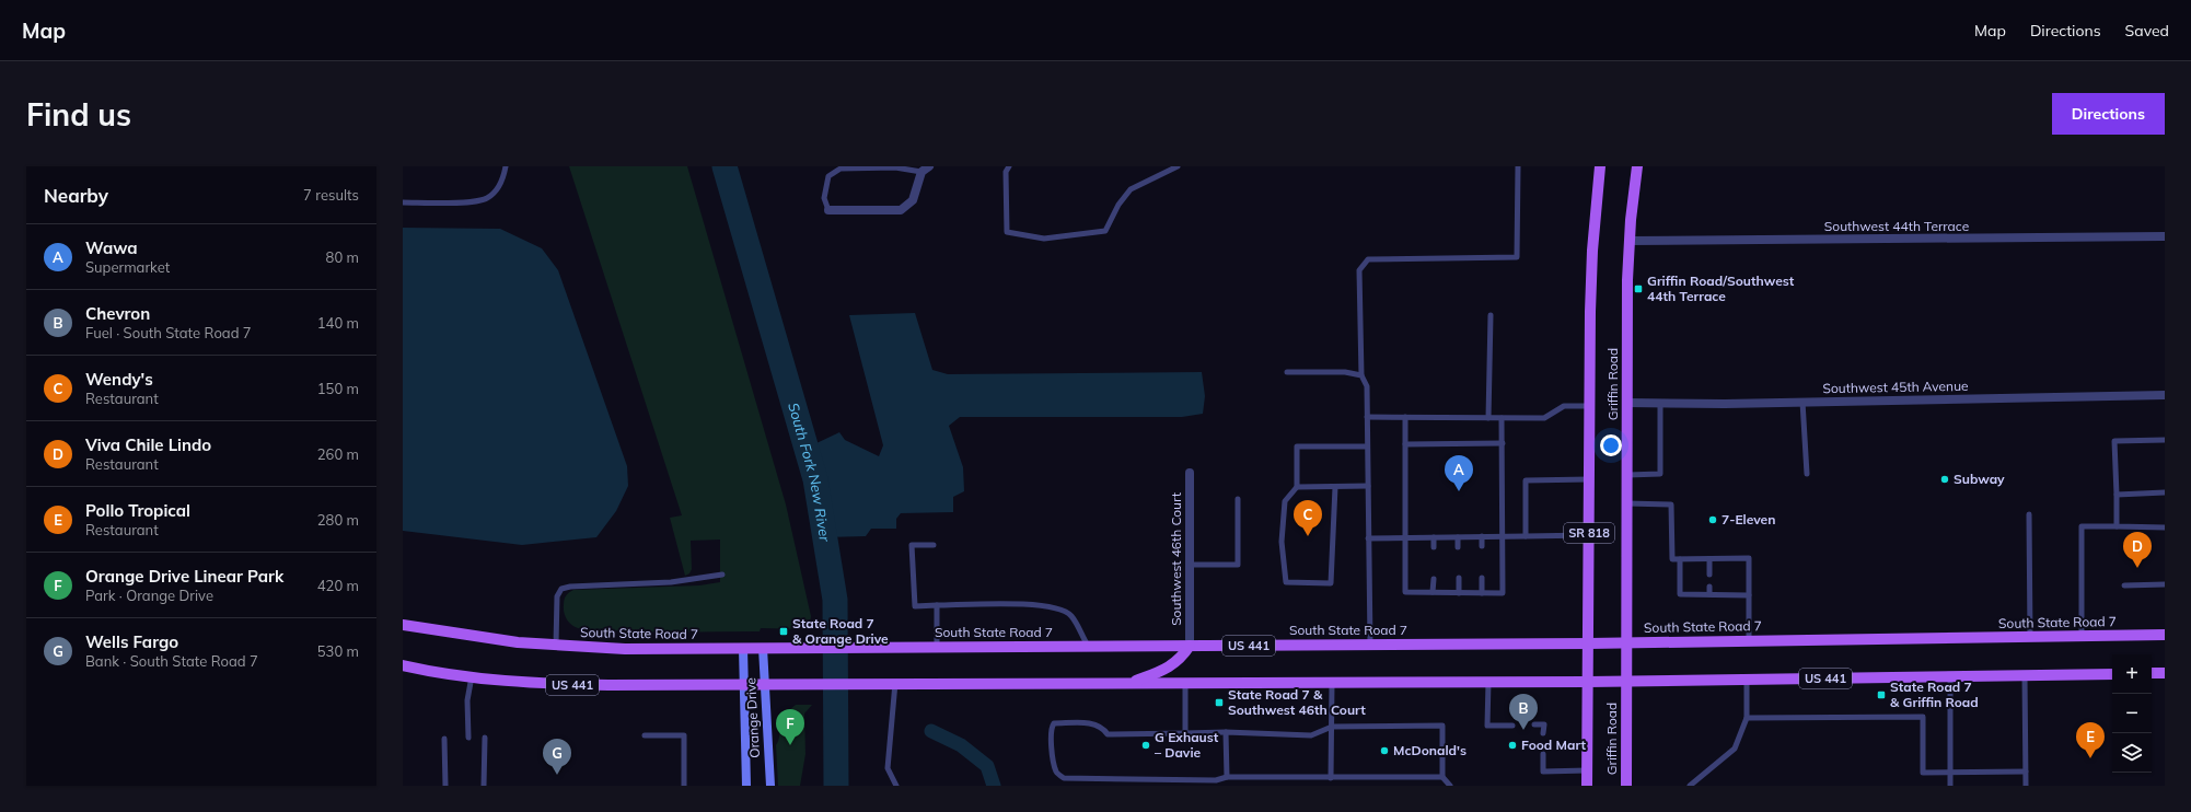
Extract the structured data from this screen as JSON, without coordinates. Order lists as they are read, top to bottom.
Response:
{
  "streets": {
    "main road": [
      "Griffin Road",
      "SR 818",
      "South State Road 7",
      "US 441"
    ],
    "street": [
      "Southwest 44th Terrace",
      "Southwest 45th Avenue",
      "Southwest 46th Court",
      "Orange Drive"
    ]
  },
  "crossings": [
    ["Southwest 44th Terrace", "Griffin Road"],
    ["Griffin Road", "Southwest 45th Avenue"],
    ["Griffin Road", "South State Road 7"],
    ["Griffin Road", "US 441"],
    ["Southwest 46th Court", "South State Road 7"],
    ["South State Road 7", "Orange Drive"],
    ["US 441", "Orange Drive"]
  ],
  "water": ["South Fork New River"],
  "places": {
    "transit": [
      "Griffin Road/Southwest 44th Terrace",
      "State Road 7 & Orange Drive",
      "State Road 7 & Griffin Road",
      "State Road 7 & Southwest 46th Court"
    ],
    "other": [
      "Subway",
      "7-Eleven",
      "G Exhaust – Davie",
      "Food Mart",
      "McDonald's"
    ]
  },
  "page": {
    "header": "Map",
    "nav": ["Map", "Directions", "Saved"],
    "buttons": "Directions",
    "title": "Find us",
    "heading": ["Nearby", "7 results"],
    "list": [
      {
        "mark": "A",
        "name": "Wawa",
        "note": "Supermarket",
        "value": "80 m"
      },
      {
        "mark": "B",
        "name": "Chevron",
        "note": "Fuel · South State Road 7",
        "value": "140 m"
      },
      {
        "mark": "C",
        "name": "Wendy's",
        "note": "Restaurant",
        "value": "150 m"
      },
      {
        "mark": "D",
        "name": "Viva Chile Lindo",
        "note": "Restaurant",
        "value": "260 m"
      },
      {
        "mark": "E",
        "name": "Pollo Tropical",
        "note": "Restaurant",
        "value": "280 m"
      },
      {
        "mark": "F",
        "name": "Orange Drive Linear Park",
        "note": "Park · Orange Drive",
        "value": "420 m"
      },
      {
        "mark": "G",
        "name": "Wells Fargo",
        "note": "Bank · South State Road 7",
        "value": "530 m"
      }
    ],
    "pins": [
      "A",
      "C",
      "D",
      "B",
      "F",
      "E",
      "G"
    ],
    "map_buttons": ["+", "−"]
  }
}
